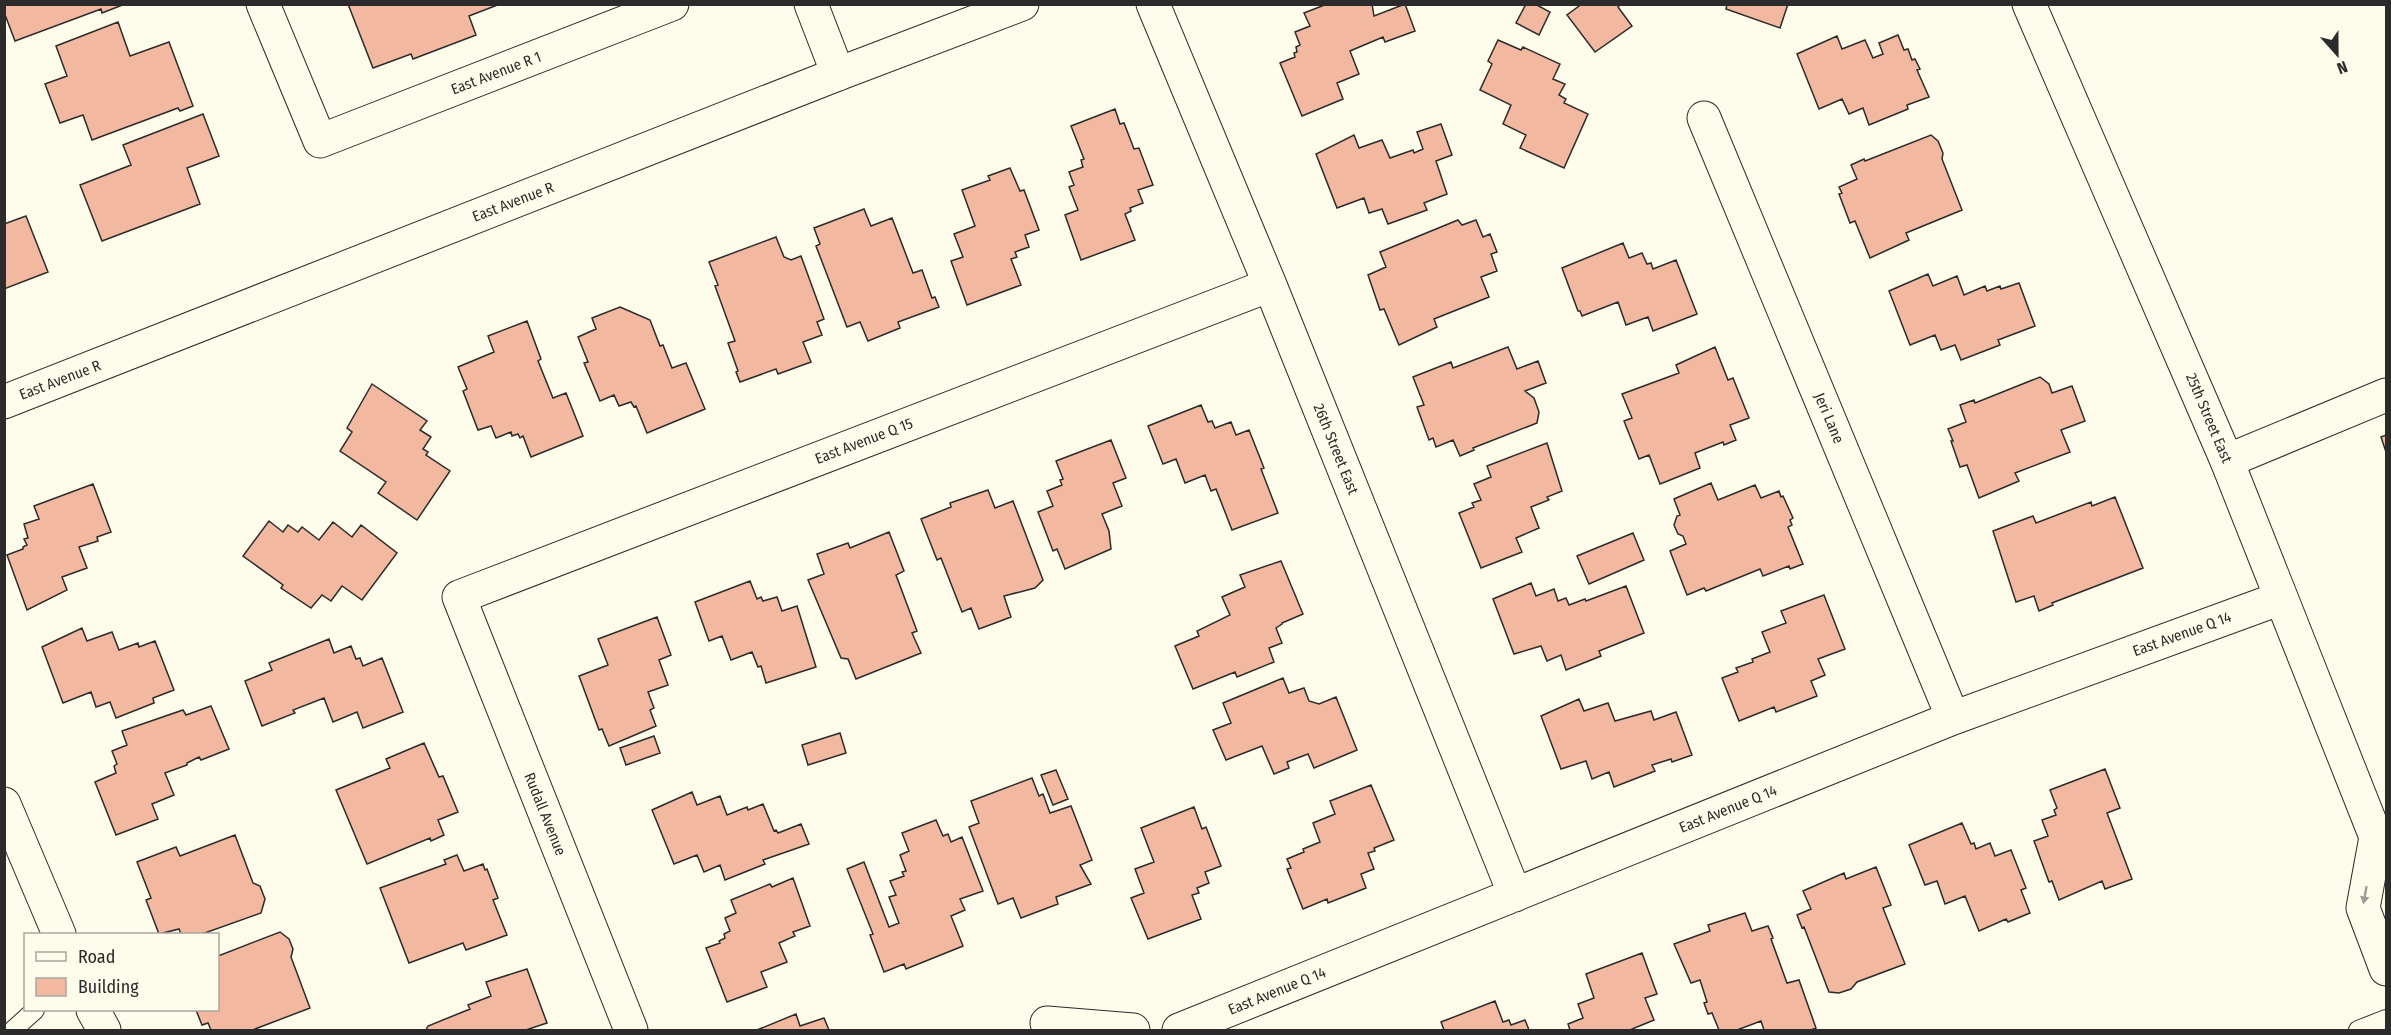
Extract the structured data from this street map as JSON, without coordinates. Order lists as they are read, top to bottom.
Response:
{
  "streets": {
    "street": [
      "East Avenue R 1",
      "East Avenue R",
      "Jeri Lane",
      "25th Street East",
      "East Avenue Q 15",
      "26th Street East",
      "East Avenue Q 14",
      "Rudall Avenue"
    ]
  },
  "crossings": [
    ["Jeri Lane", "East Avenue Q 14"],
    ["25th Street East", "East Avenue Q 14"],
    ["East Avenue Q 15", "26th Street East"],
    ["East Avenue Q 15", "Rudall Avenue"],
    ["26th Street East", "East Avenue Q 14"]
  ],
  "legend": ["Road", "Building"],
  "north": "bottom"
}
